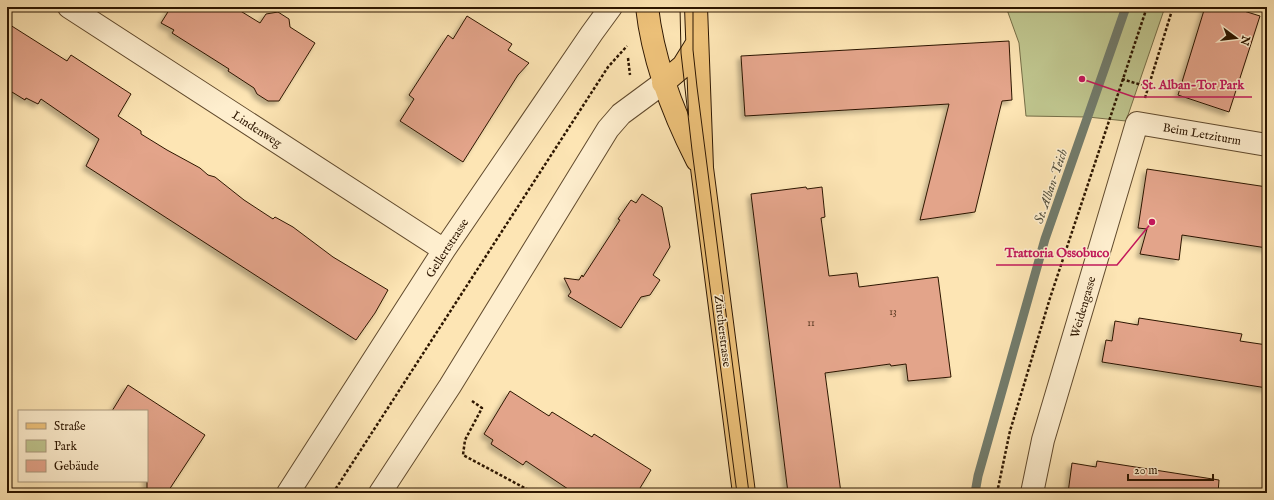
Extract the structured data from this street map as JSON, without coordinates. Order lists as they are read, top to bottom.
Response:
{
  "streets": {
    "main road": ["Zürcherstrasse"],
    "street": [
      "Lindenweg",
      "Beim Letziturm",
      "Gellertstrasse",
      "Weidengasse"
    ]
  },
  "crossings": [
    ["Lindenweg", "Gellertstrasse"],
    ["Beim Letziturm", "Weidengasse"]
  ],
  "water": ["St. Alban-Teich"],
  "places": ["St. Alban-Tor Park", "Trattoria Ossobuco"],
  "house_numbers": ["13", "11"],
  "legend": ["Straße", "Park", "Gebäude"],
  "scale_bar": "20 m",
  "north": "right"
}
